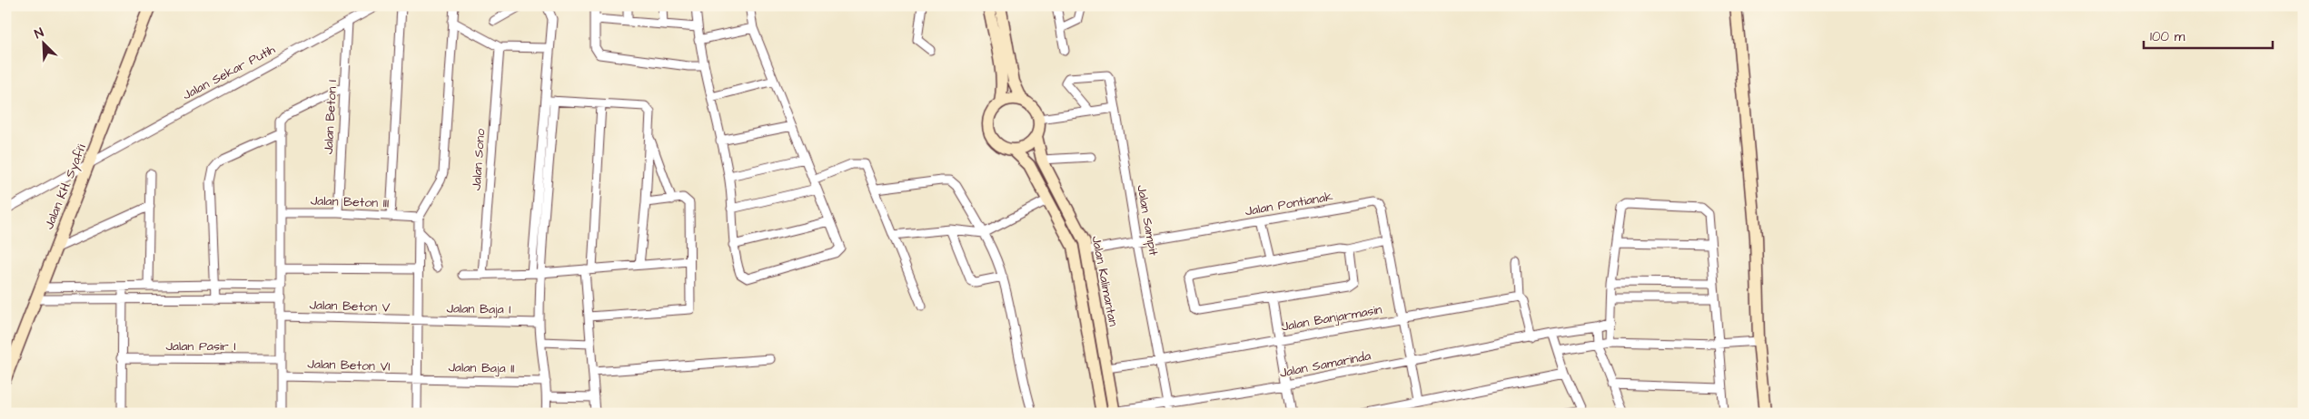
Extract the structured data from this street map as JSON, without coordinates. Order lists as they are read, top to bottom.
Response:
{
  "streets": {
    "main road": ["Jalan KH. Syafi'i", "Jalan Kalimantan"],
    "street": [
      "Jalan Sekar Putih",
      "Jalan Beton I",
      "Jalan Sono",
      "Jalan Beton III",
      "Jalan Pontianak",
      "Jalan Sampit",
      "Jalan Beton V",
      "Jalan Baja I",
      "Jalan Banjarmasin",
      "Jalan Pasir I",
      "Jalan Samarinda",
      "Jalan Beton VI",
      "Jalan Baja II"
    ]
  },
  "crossings": [
    ["Jalan Sekar Putih", "Jalan Beton I"],
    ["Jalan Sekar Putih", "Jalan KH. Syafi'i"],
    ["Jalan Beton I", "Jalan Beton III"],
    ["Jalan Pontianak", "Jalan Sampit"],
    ["Jalan Pontianak", "Jalan Kalimantan"],
    ["Jalan Pontianak", "Jalan Banjarmasin"],
    ["Jalan Pontianak", "Jalan Samarinda"],
    ["Jalan Sampit", "Jalan Banjarmasin"],
    ["Jalan Sampit", "Jalan Samarinda"],
    ["Jalan Kalimantan", "Jalan Banjarmasin"],
    ["Jalan Kalimantan", "Jalan Samarinda"],
    ["Jalan Beton V", "Jalan Baja I"],
    ["Jalan Beton VI", "Jalan Baja II"]
  ],
  "scale_bar": "100 m",
  "north": "top left"
}
